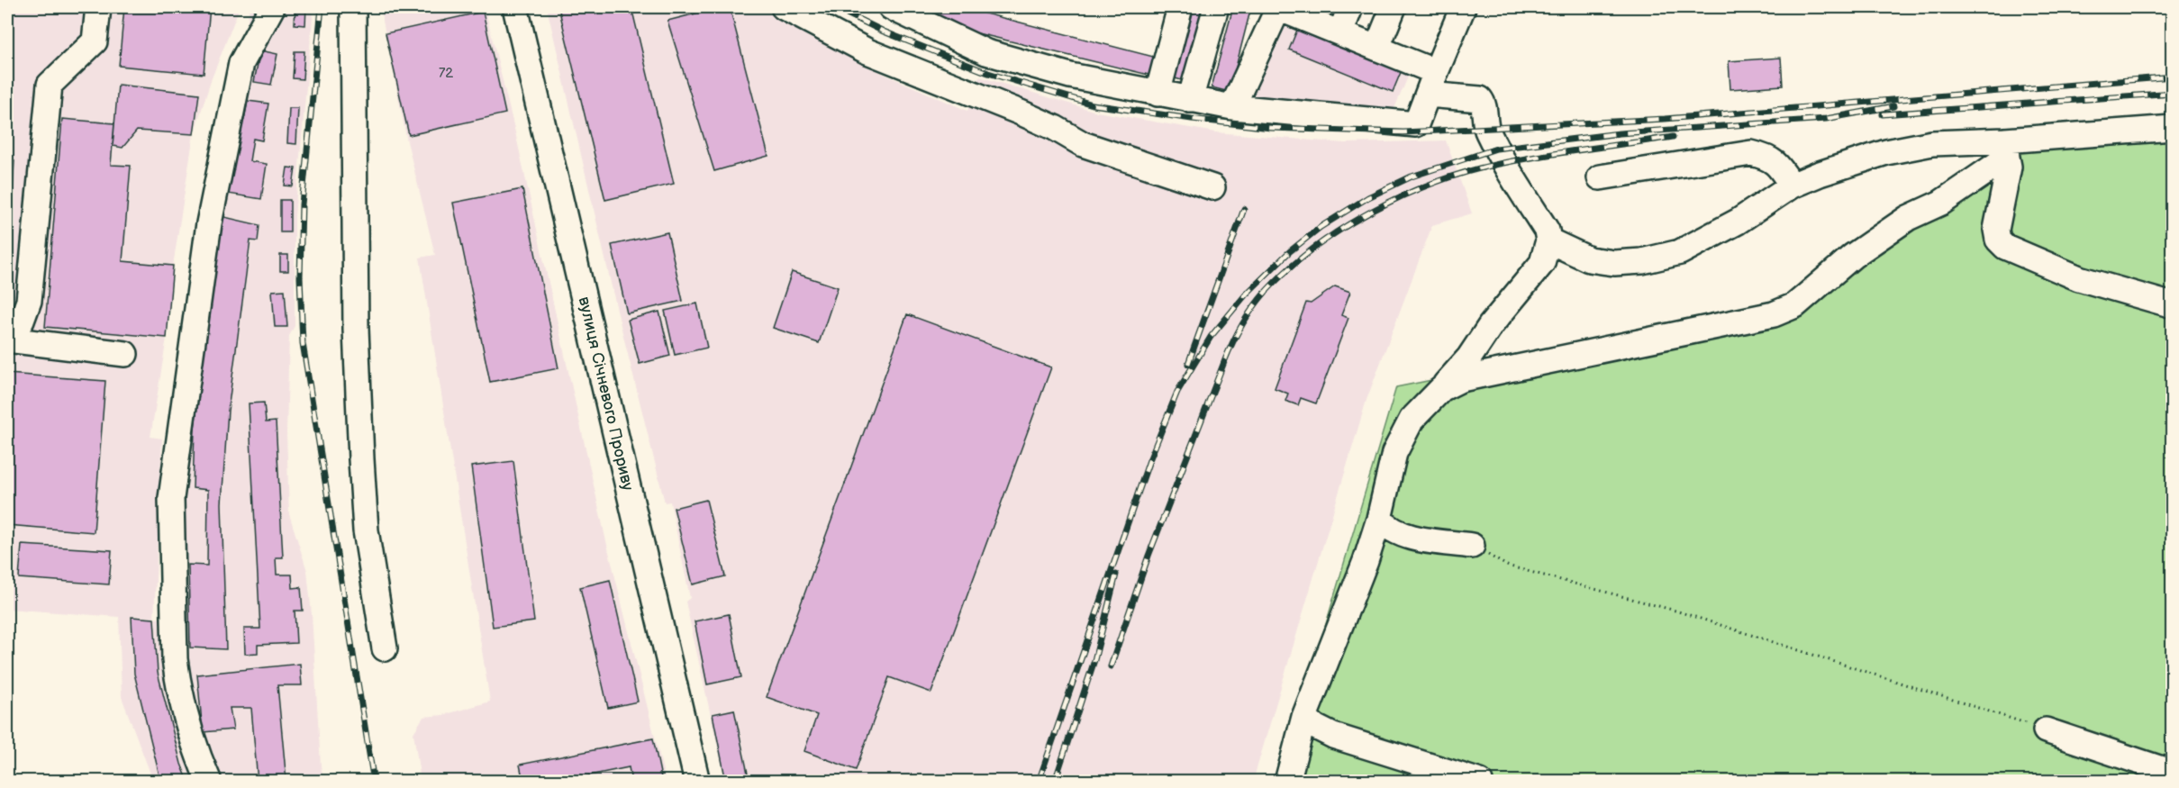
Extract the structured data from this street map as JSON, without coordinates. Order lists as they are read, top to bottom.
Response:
{
  "streets": {
    "street": ["вулиця Січневого Прориву"]
  },
  "house_numbers": ["72"]
}
